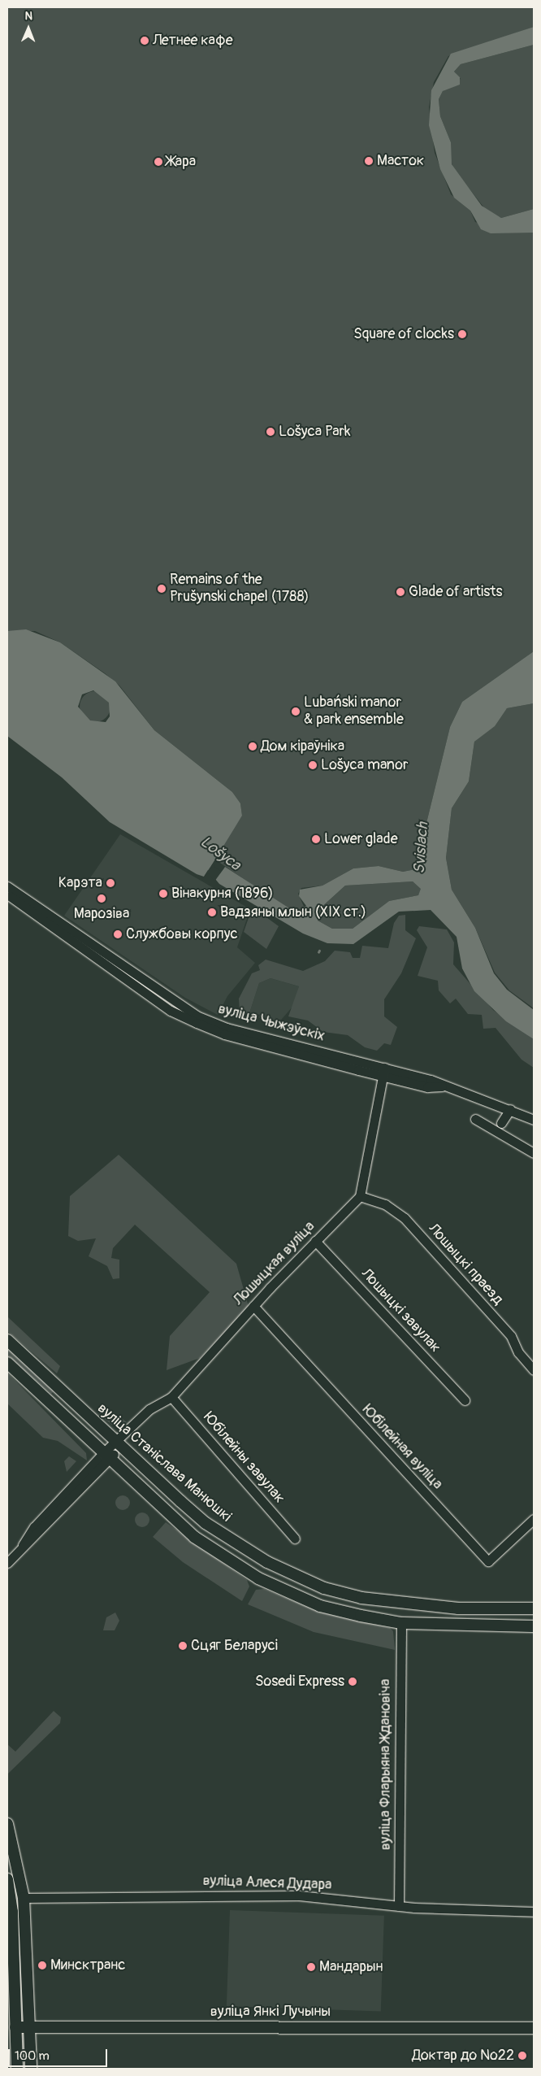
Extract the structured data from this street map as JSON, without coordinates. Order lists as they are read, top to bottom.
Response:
{
  "streets": {
    "main road": ["вуліца Станіслава Манюшкі", "вуліца Янкі Лучыны"],
    "street": [
      "вуліца Чыжэўскіх",
      "Лошыцкая вуліца",
      "Лошыцкі праезд",
      "Лошыцкі завулак",
      "Юбілейная вуліца",
      "Юбілейны завулак",
      "вуліца Фларыяна Ждановіча",
      "вуліца Алеся Дудара"
    ]
  },
  "crossings": [
    ["Лошыцкая вуліца", "Лошыцкі праезд"],
    ["Лошыцкая вуліца", "Лошыцкі завулак"],
    ["Лошыцкая вуліца", "Юбілейная вуліца"],
    ["Лошыцкая вуліца", "Юбілейны завулак"],
    ["Лошыцкая вуліца", "вуліца Станіслава Манюшкі"],
    ["вуліца Фларыяна Ждановіча", "вуліца Алеся Дудара"]
  ],
  "water": ["Svislach", "Lošyca"],
  "places": [
    "Летнее кафе",
    "Масток",
    "Жара",
    "Square of clocks",
    "Lošyca Park",
    "Remains of the Prušynski chapel (1788)",
    "Glade of artists",
    "Lubański manor & park ensemble",
    "Дом кіраўніка",
    "Lošyca manor",
    "Lower glade",
    "Карэта",
    "Вінакурня (1896)",
    "Марозіва",
    "Вадзяны млын (XIX ст.)",
    "Службовы корпус",
    "Сцяг Беларусі",
    "Sosedi Express",
    "Минсктранс",
    "Мандарын",
    "Доктар до №22"
  ],
  "scale_bar": "100 m",
  "north": "top"
}
